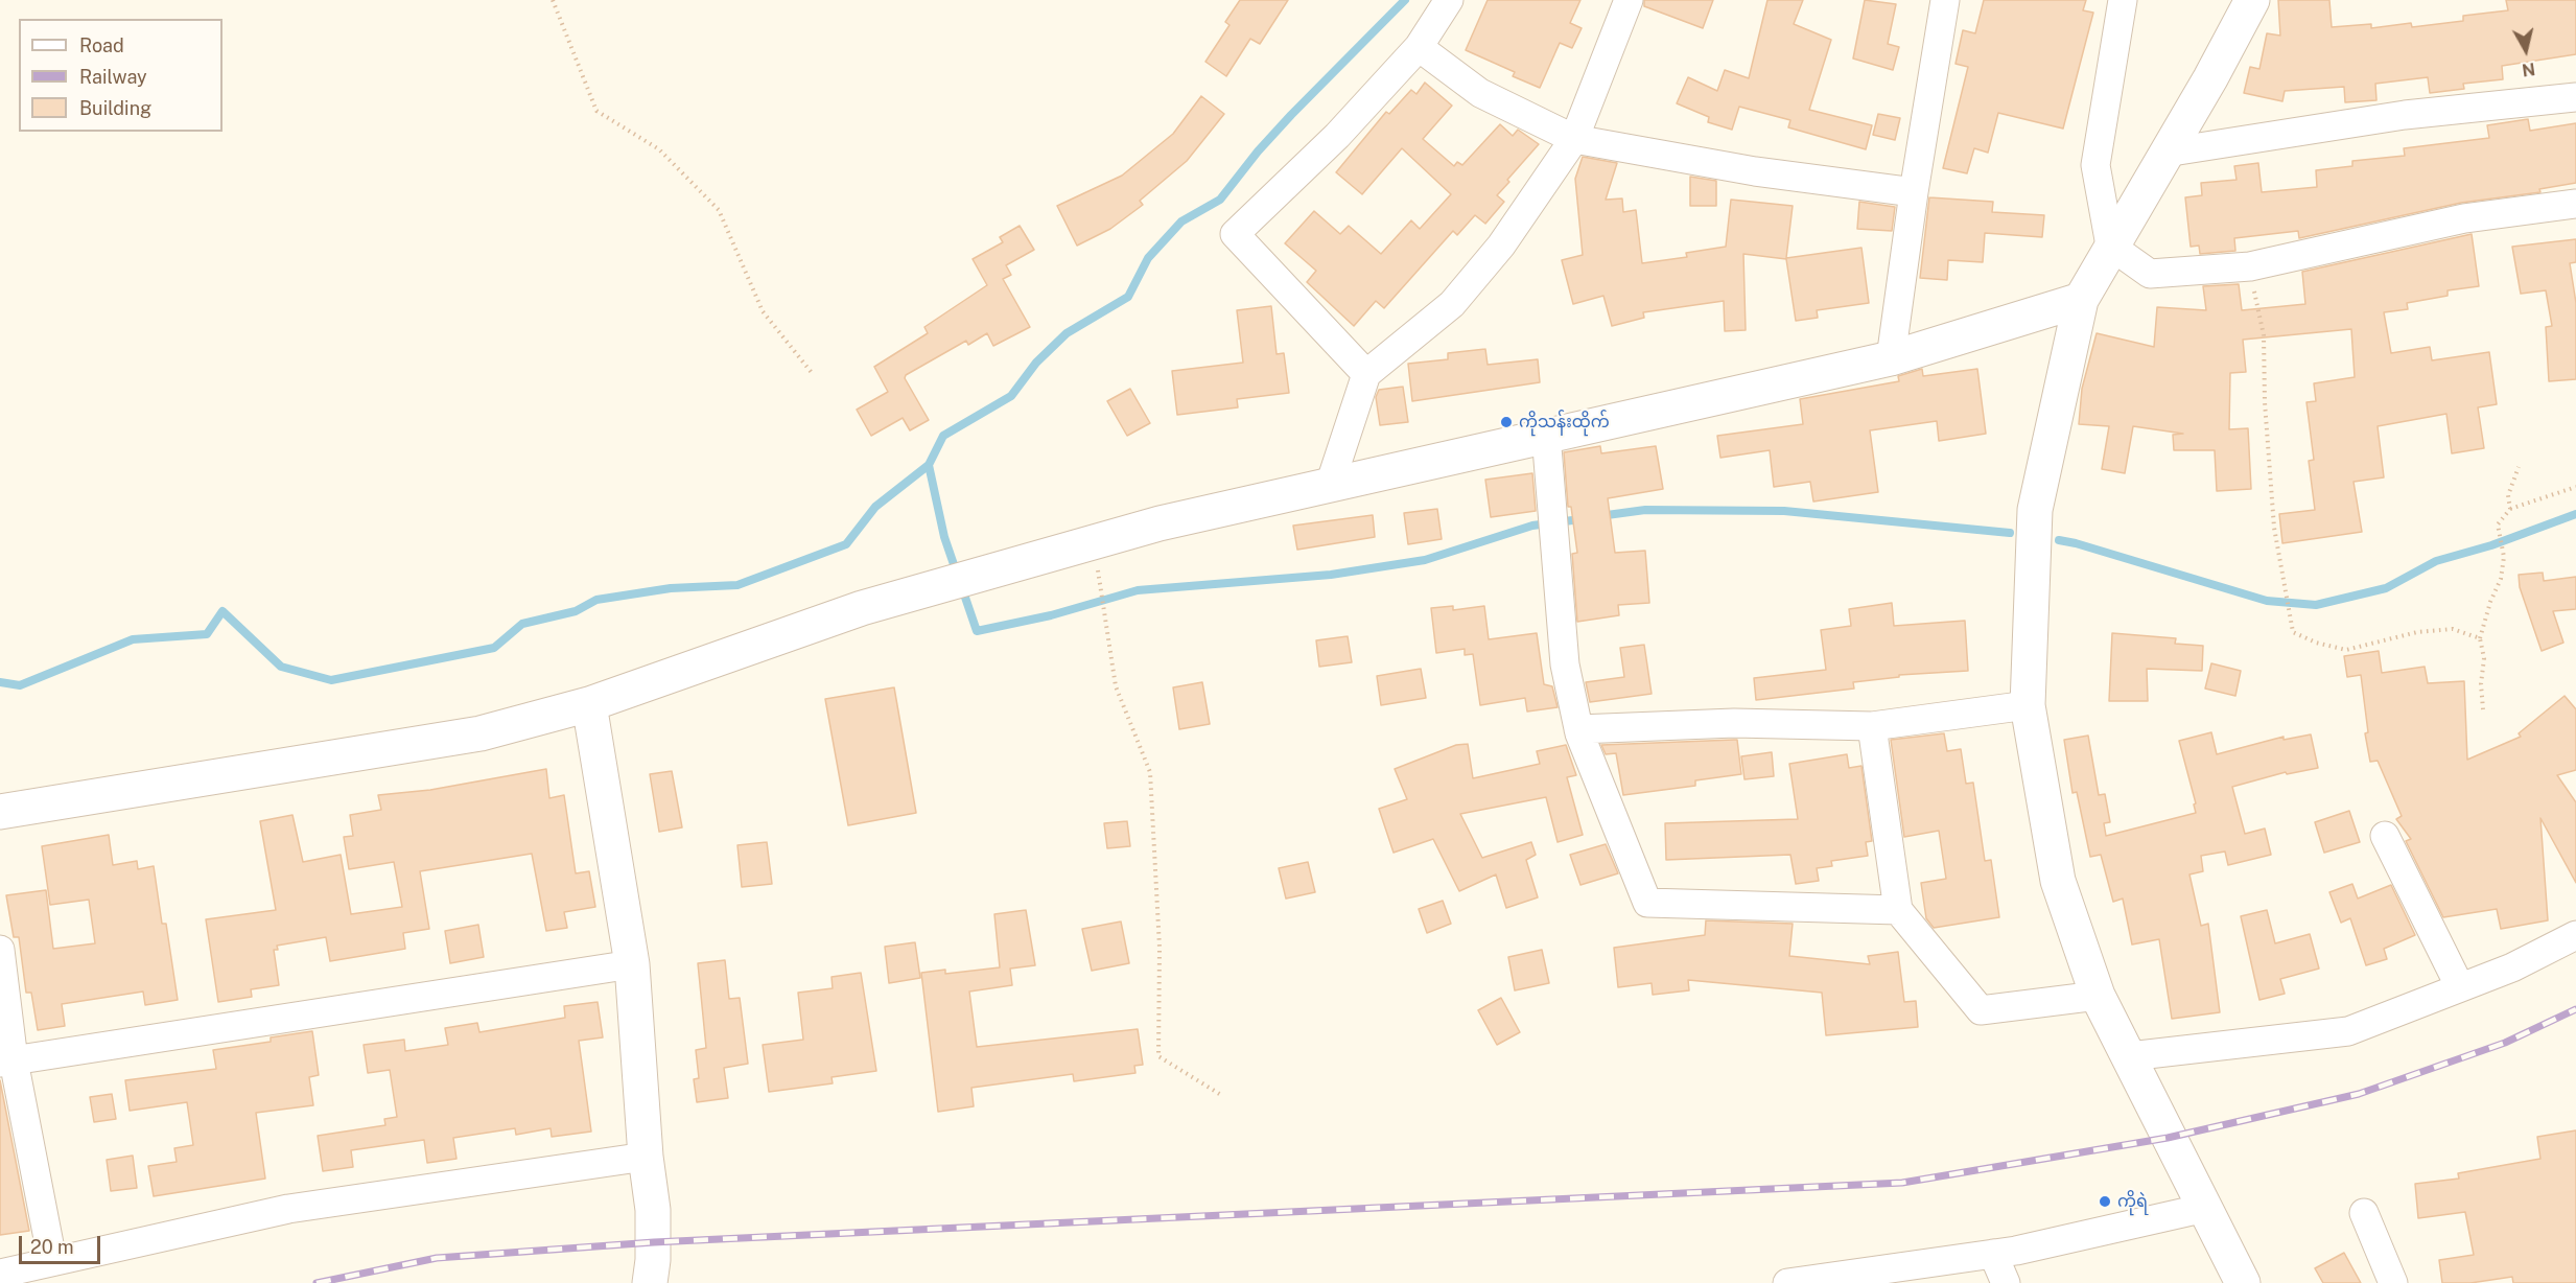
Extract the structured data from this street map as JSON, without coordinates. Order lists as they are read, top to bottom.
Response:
{
  "places": ["ကိုသန်းထိုက်", "ကိုရဲ"],
  "legend": ["Road", "Railway", "Building"],
  "scale_bar": "20 m",
  "north": "bottom"
}
